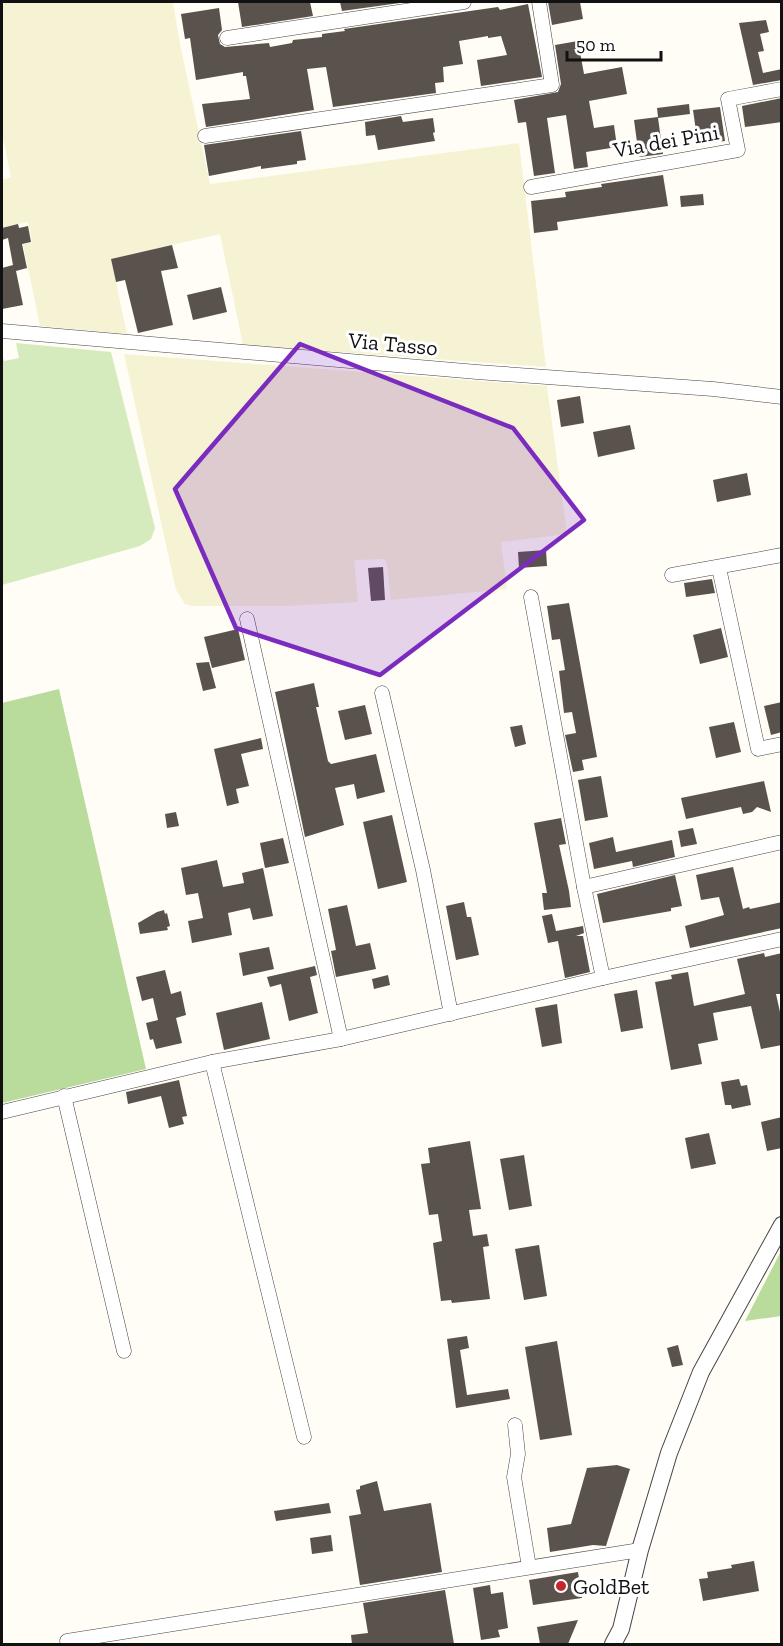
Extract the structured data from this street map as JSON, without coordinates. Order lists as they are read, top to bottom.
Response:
{
  "streets": {
    "street": ["Via dei Pini", "Via Tasso"]
  },
  "places": ["GoldBet"],
  "scale_bar": "50 m"
}
